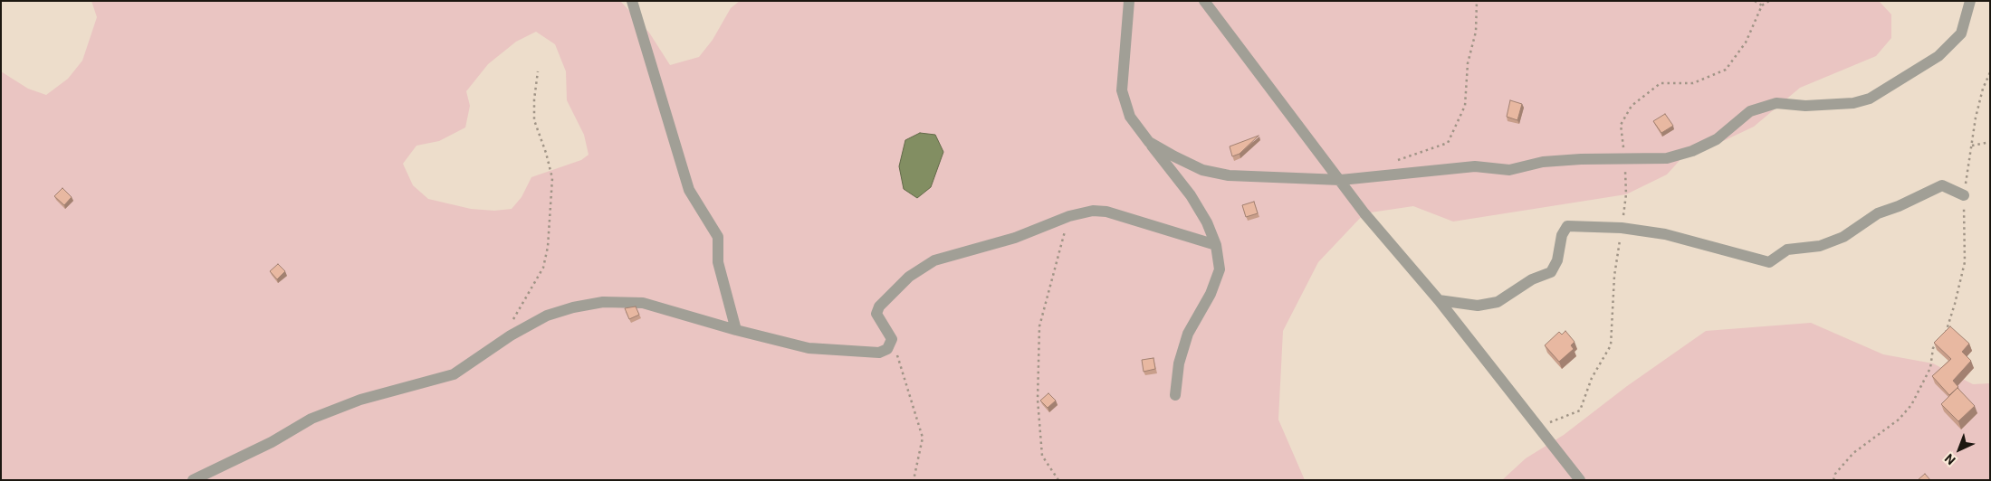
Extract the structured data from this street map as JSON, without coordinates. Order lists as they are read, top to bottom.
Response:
{
  "north": "bottom left"
}
